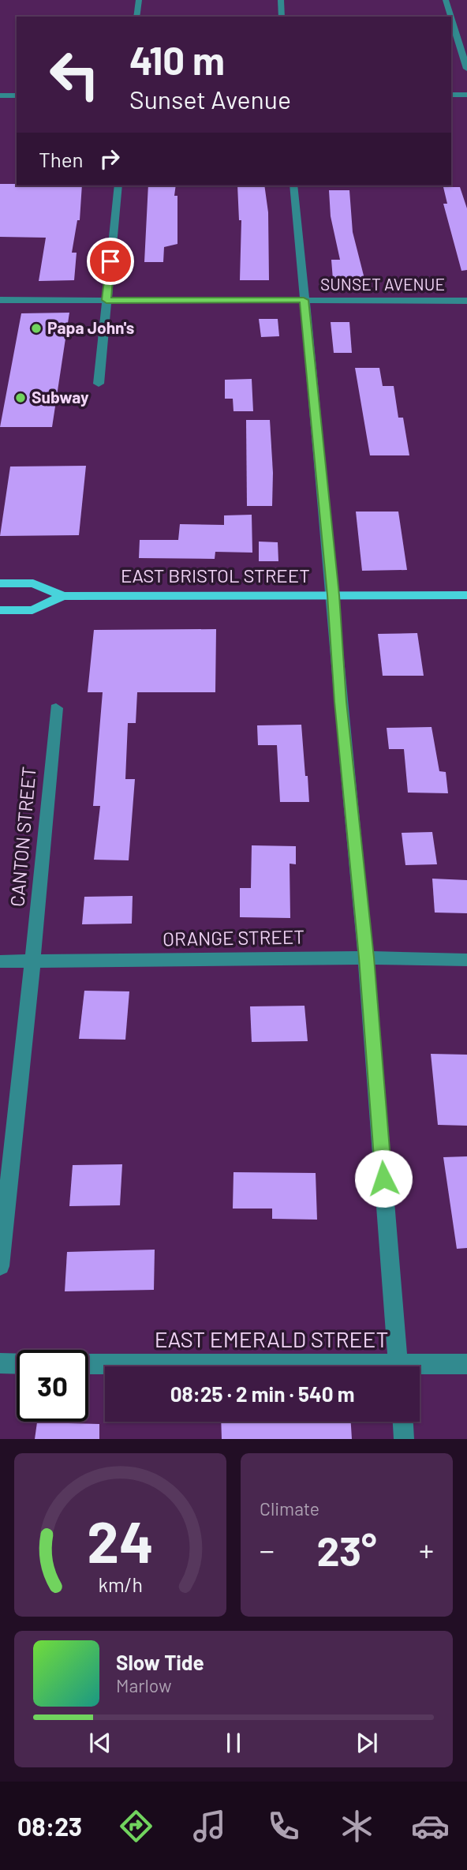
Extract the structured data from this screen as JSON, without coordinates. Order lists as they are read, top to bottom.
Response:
{
  "streets": {
    "main road": ["EAST BRISTOL STREET"],
    "street": [
      "SUNSET AVENUE",
      "CANTON STREET",
      "ORANGE STREET",
      "EAST EMERALD STREET"
    ]
  },
  "crossings": [
    ["CANTON STREET", "ORANGE STREET"]
  ],
  "places": ["Papa John's", "Subway"],
  "page": {
    "turn": ["410 m", "Sunset Avenue"],
    "then": "Then",
    "limit": "30",
    "trip": "08:25 · 2 min · 540 m",
    "tile": "Climate",
    "heat": ["−", "23°", "+"],
    "song": ["Slow Tide", "Marlow"],
    "tabs": "08:23",
    "gauge": ["24", "km/h"]
  }
}
